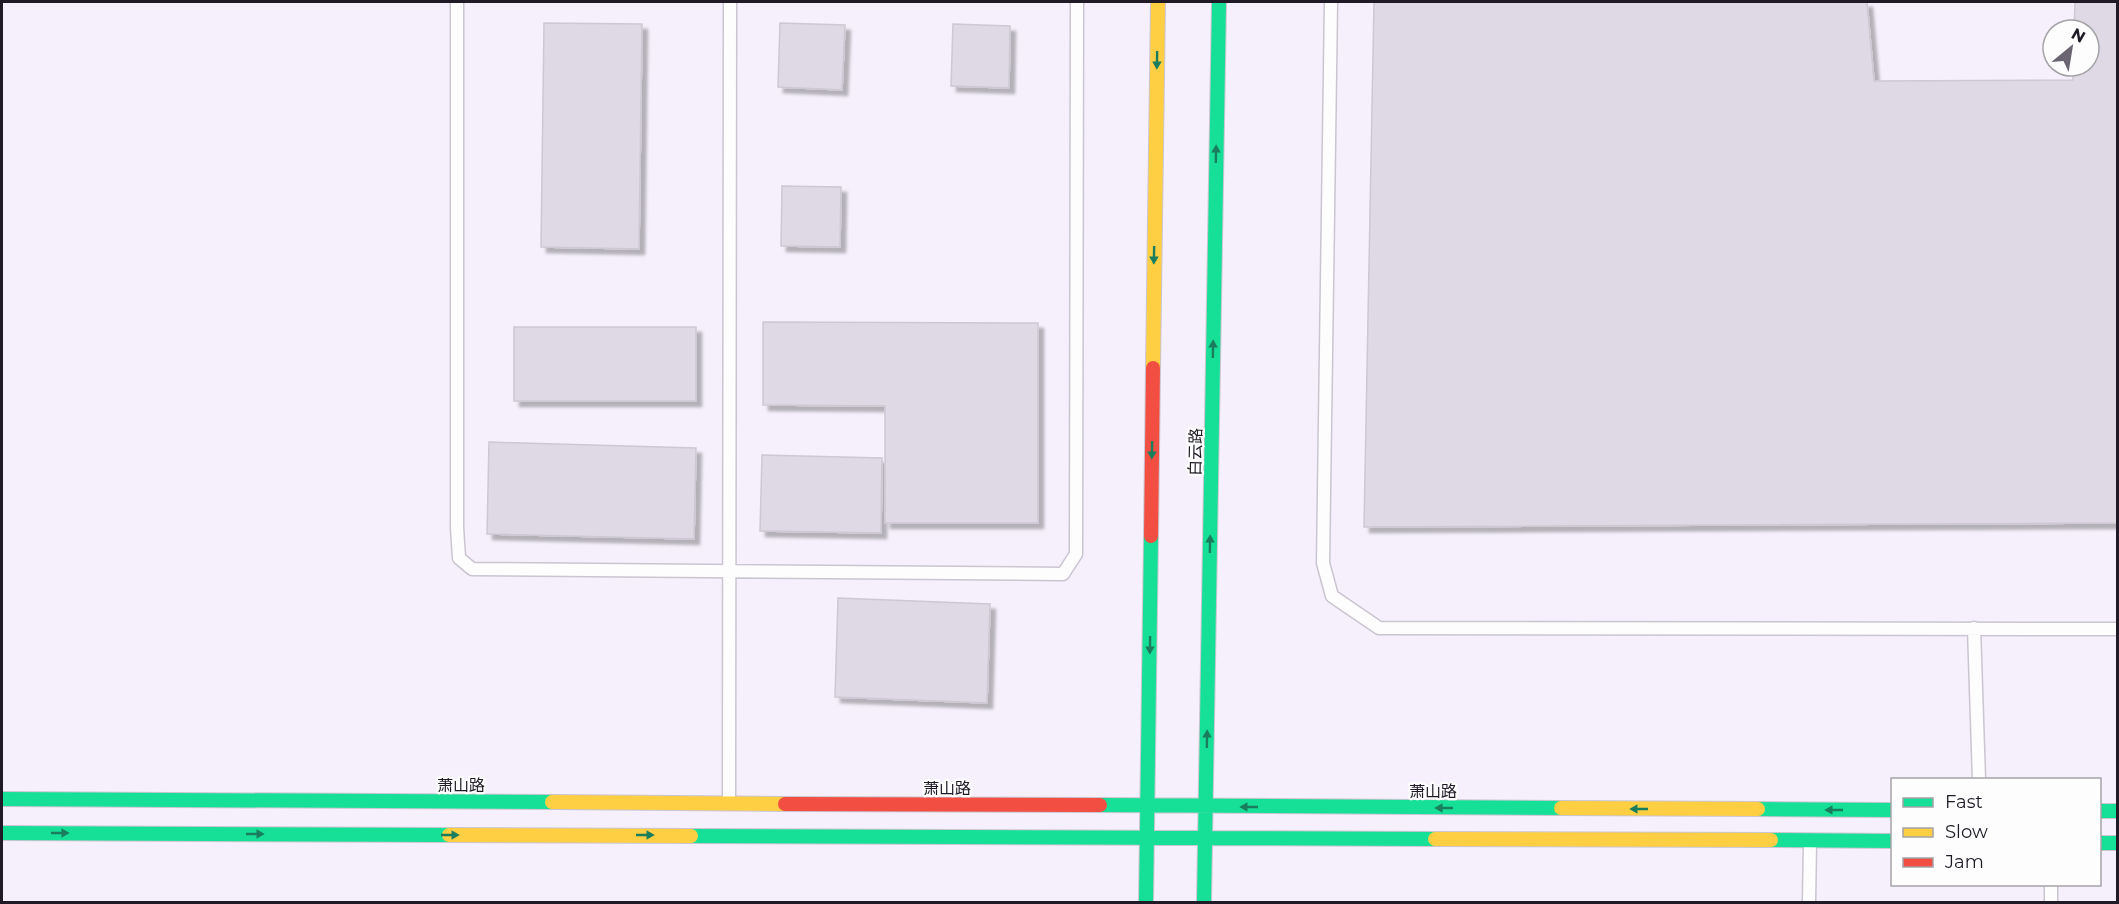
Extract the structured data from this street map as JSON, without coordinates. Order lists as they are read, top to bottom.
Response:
{
  "streets": {
    "street": ["白云路", "萧山路"]
  },
  "crossings": [
    ["白云路", "萧山路"]
  ],
  "legend": ["Fast", "Slow", "Jam"],
  "north": "top right"
}
